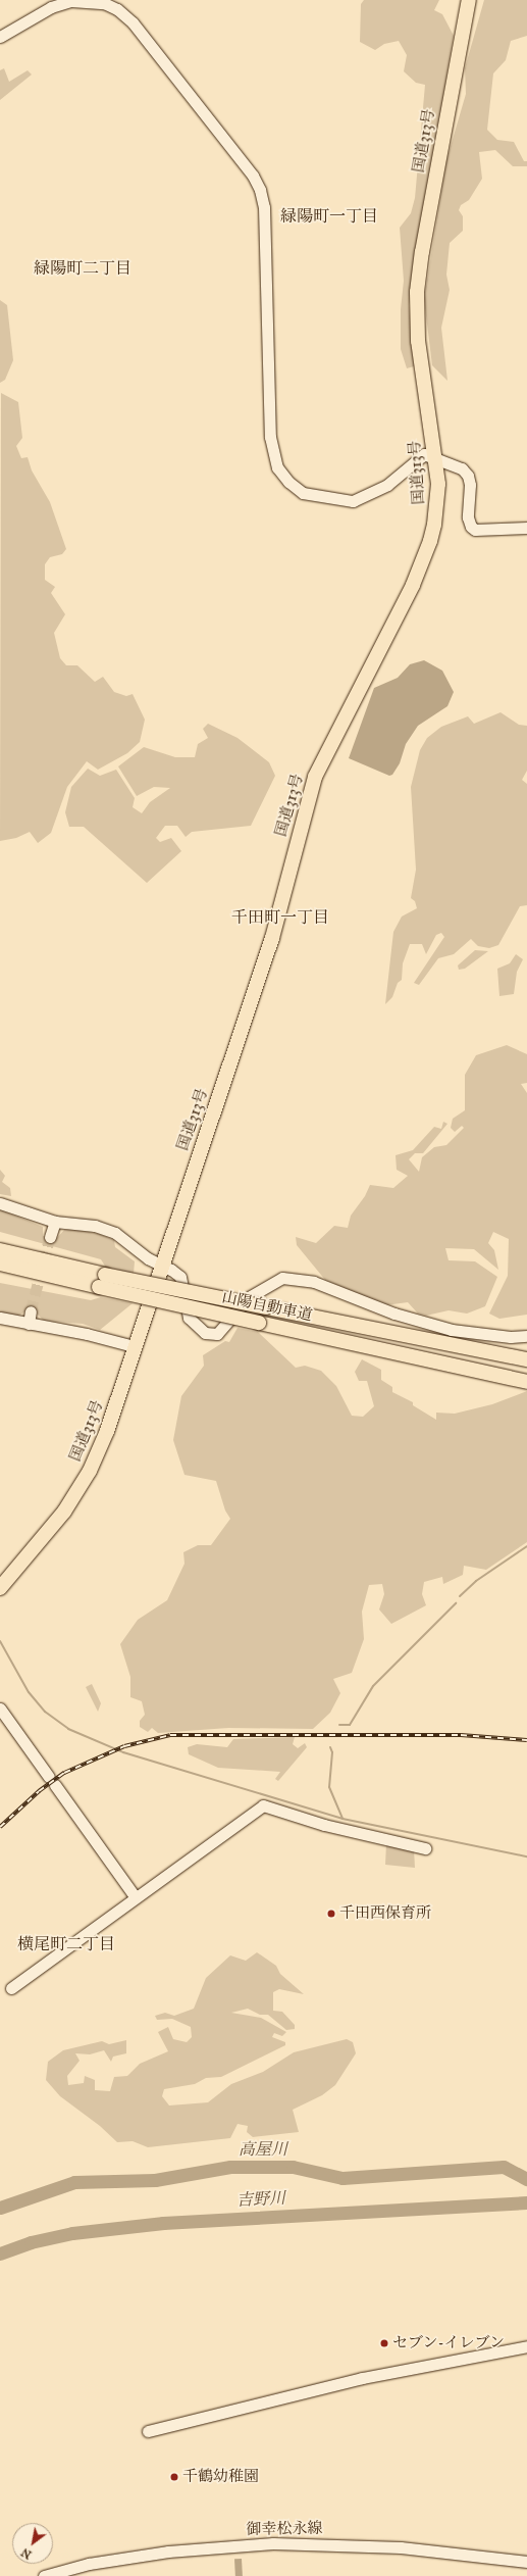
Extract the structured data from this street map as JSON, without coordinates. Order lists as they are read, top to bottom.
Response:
{
  "streets": {
    "highway": ["国道313号", "山陽自動車道"],
    "street": ["御幸松永線"]
  },
  "districts": [
    "緑陽町一丁目",
    "緑陽町二丁目",
    "千田町一丁目",
    "横尾町二丁目"
  ],
  "water": ["高屋川", "吉野川"],
  "places": ["千田西保育所", "セブン-イレブン", "千鶴幼稚園"],
  "north": "bottom left"
}
